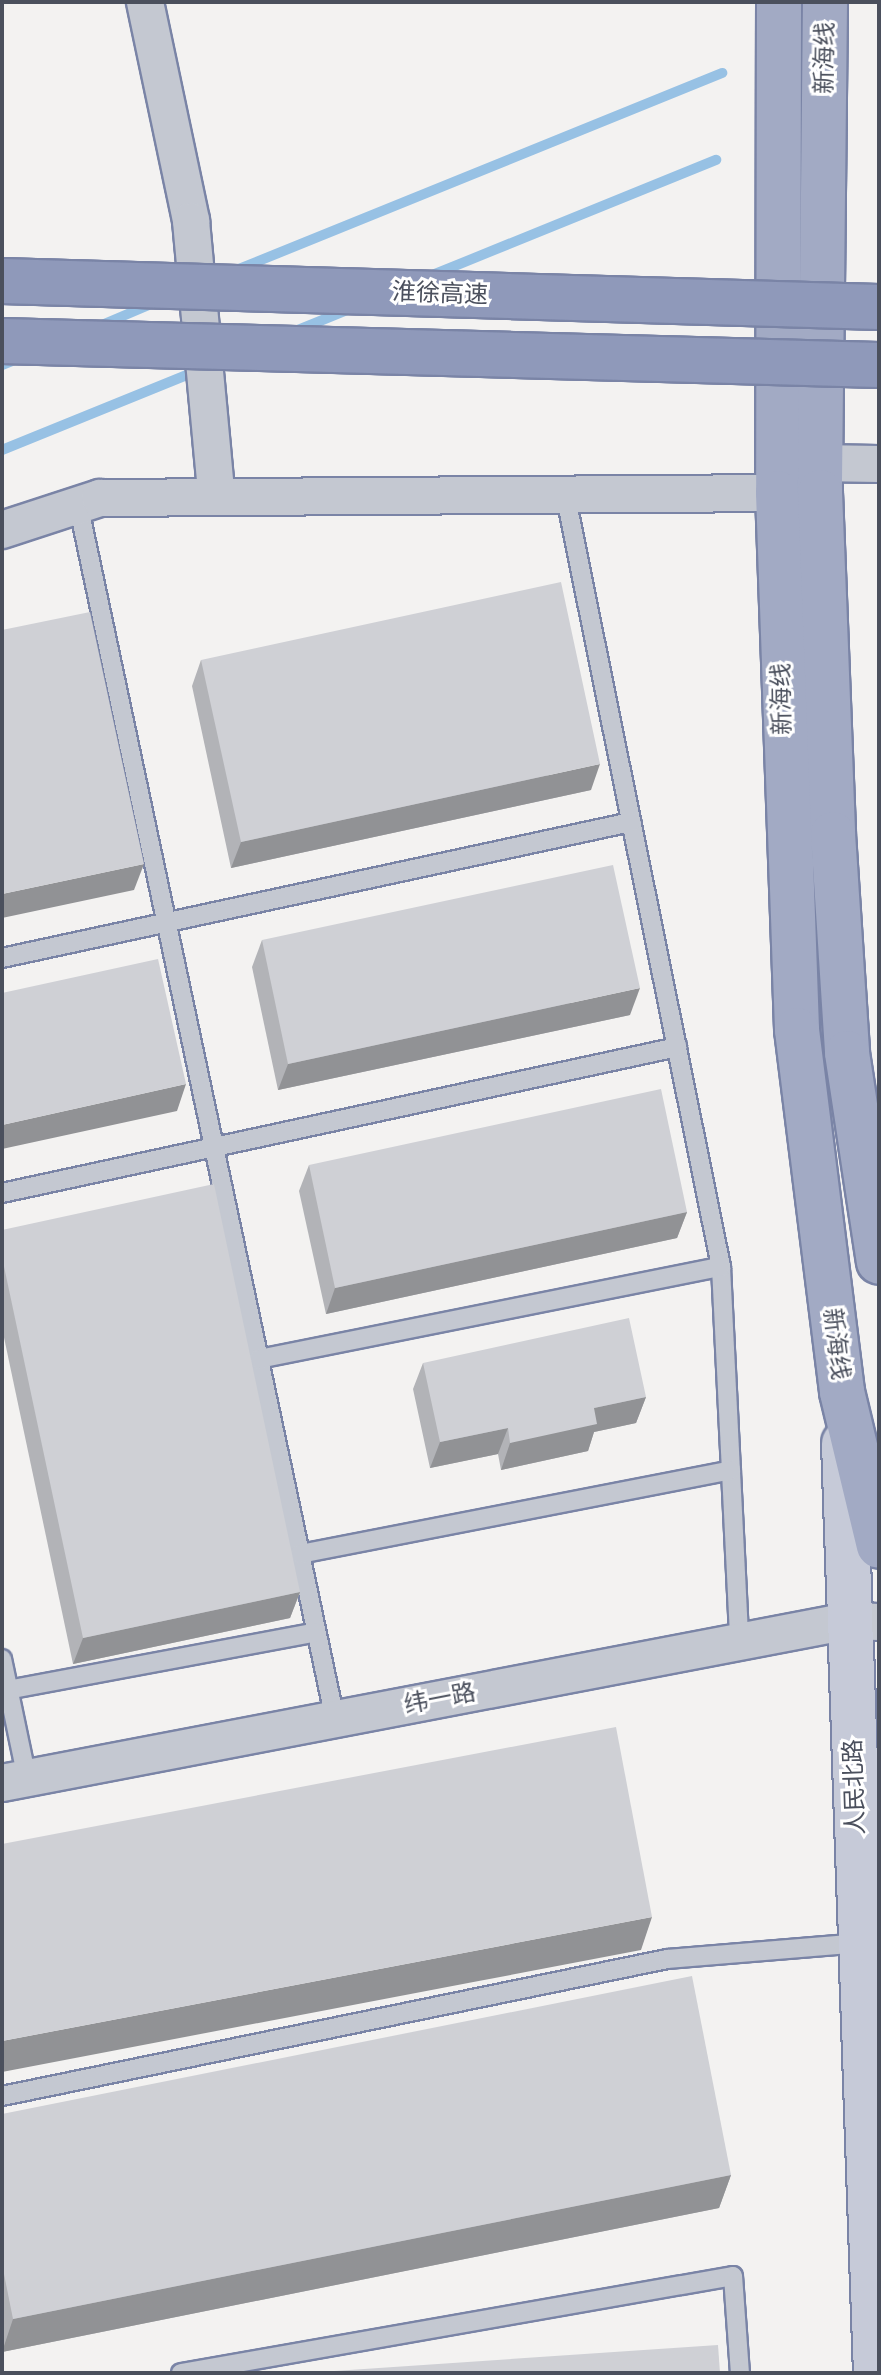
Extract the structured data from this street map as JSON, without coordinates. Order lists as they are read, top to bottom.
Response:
{
  "streets": {
    "highway": ["新海线", "淮徐高速"],
    "main road": ["人民北路"],
    "street": ["纬一路"]
  },
  "crossings": [
    ["新海线", "人民北路"],
    ["纬一路", "人民北路"]
  ]
}
